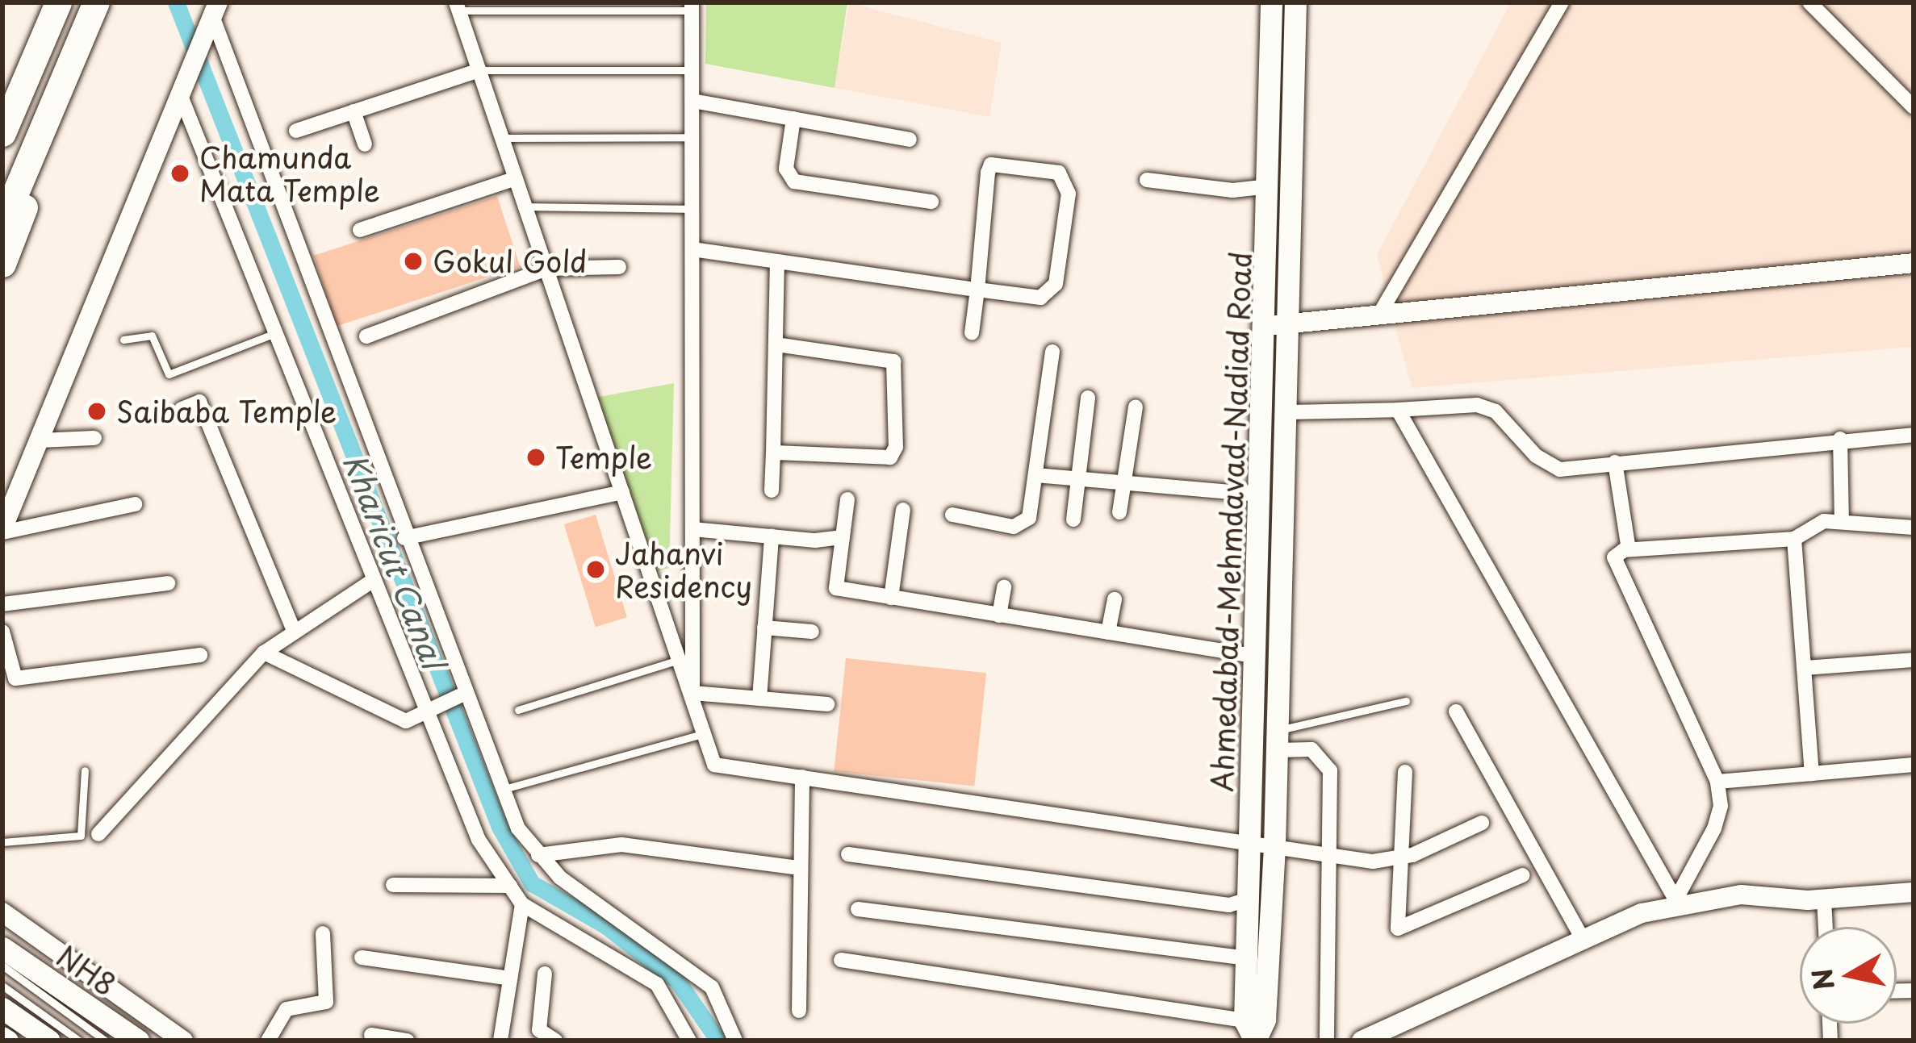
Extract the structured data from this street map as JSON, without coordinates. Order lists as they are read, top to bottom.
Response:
{
  "streets": {
    "main road": ["Ahmedabad-Mehmdavad-Nadiad Road", "NH8"]
  },
  "water": ["Kharicut Canal"],
  "places": [
    "Chamunda Mata Temple",
    "Gokul Gold",
    "Saibaba Temple",
    "Temple",
    "Jahanvi Residency"
  ],
  "north": "left"
}
